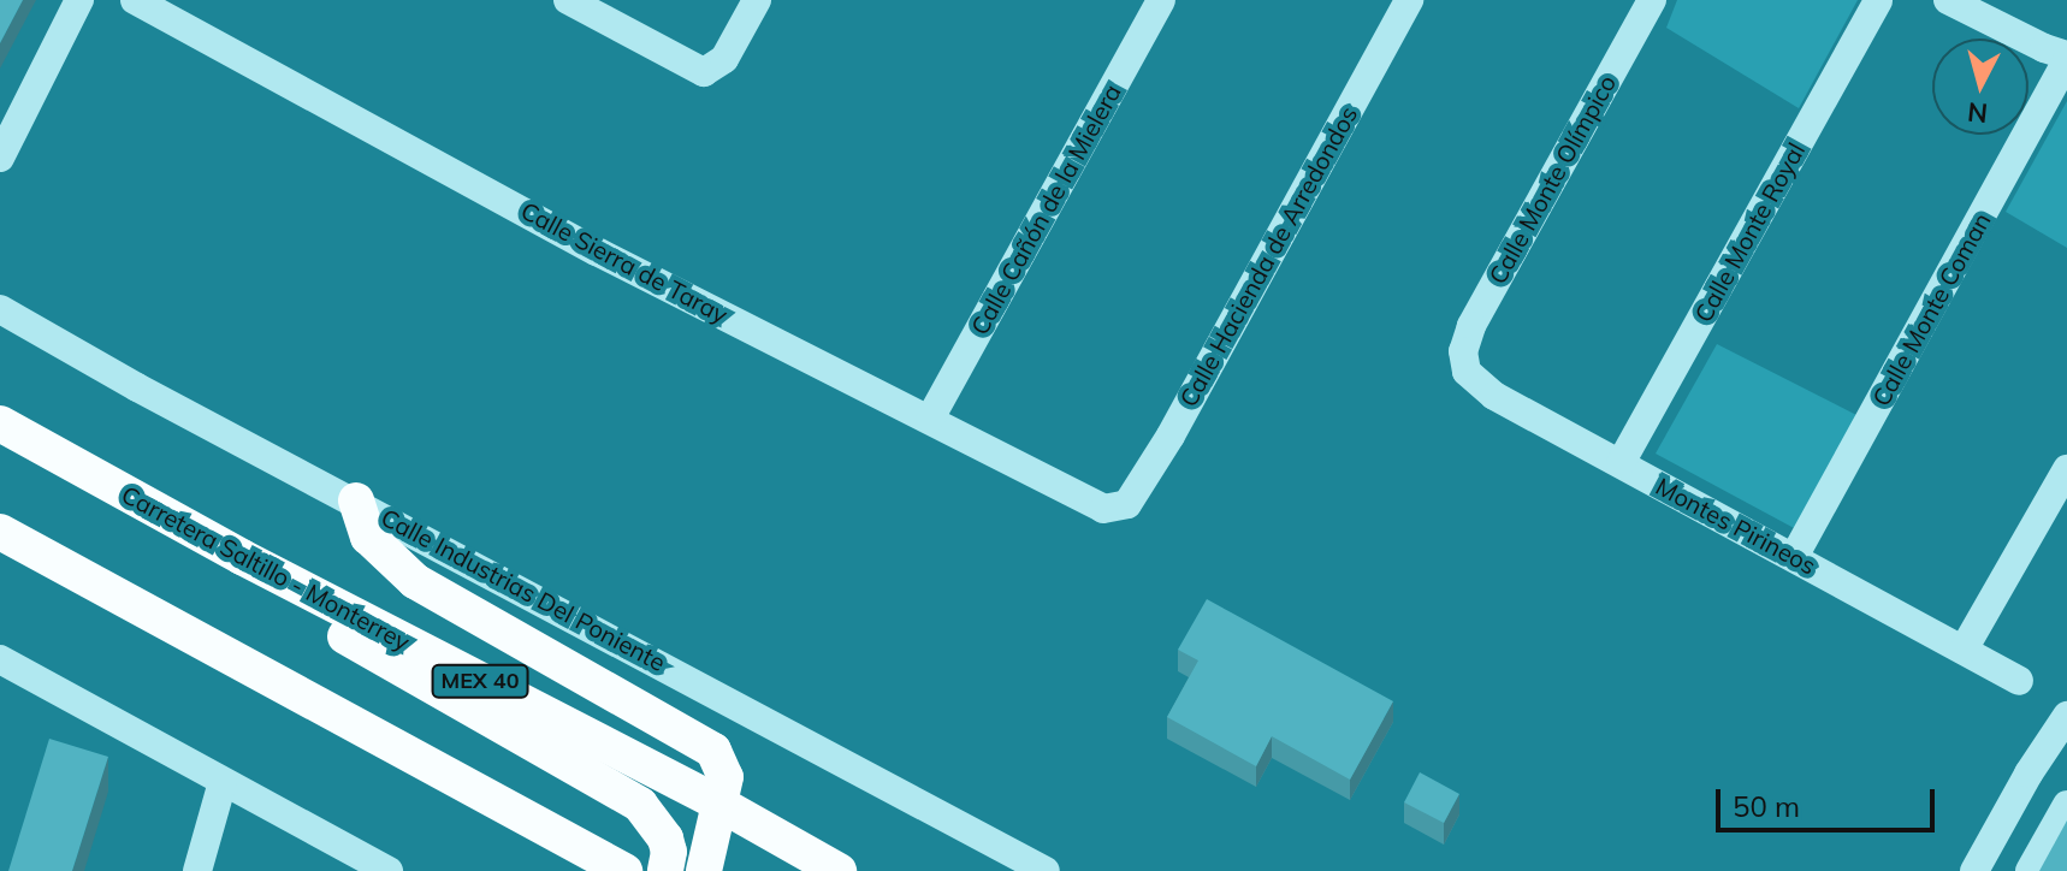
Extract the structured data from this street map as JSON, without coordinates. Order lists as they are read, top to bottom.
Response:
{
  "streets": {
    "main road": ["Carretera Saltillo - Monterrey", "MEX 40"],
    "street": [
      "Calle Monte Olímpico",
      "Calle Cañón de la Mielera",
      "Calle Monte Royal",
      "Calle Hacienda de Arredondos",
      "Calle Sierra de Taray",
      "Calle Monte Coman",
      "Montes Pirineos",
      "Calle Industrias Del Poniente"
    ]
  },
  "crossings": [
    ["Calle Monte Olímpico", "Montes Pirineos"],
    ["Calle Cañón de la Mielera", "Calle Sierra de Taray"],
    ["Calle Monte Royal", "Montes Pirineos"],
    ["Calle Hacienda de Arredondos", "Calle Sierra de Taray"],
    ["Calle Monte Coman", "Montes Pirineos"]
  ],
  "scale_bar": "50 m",
  "north": "bottom"
}
